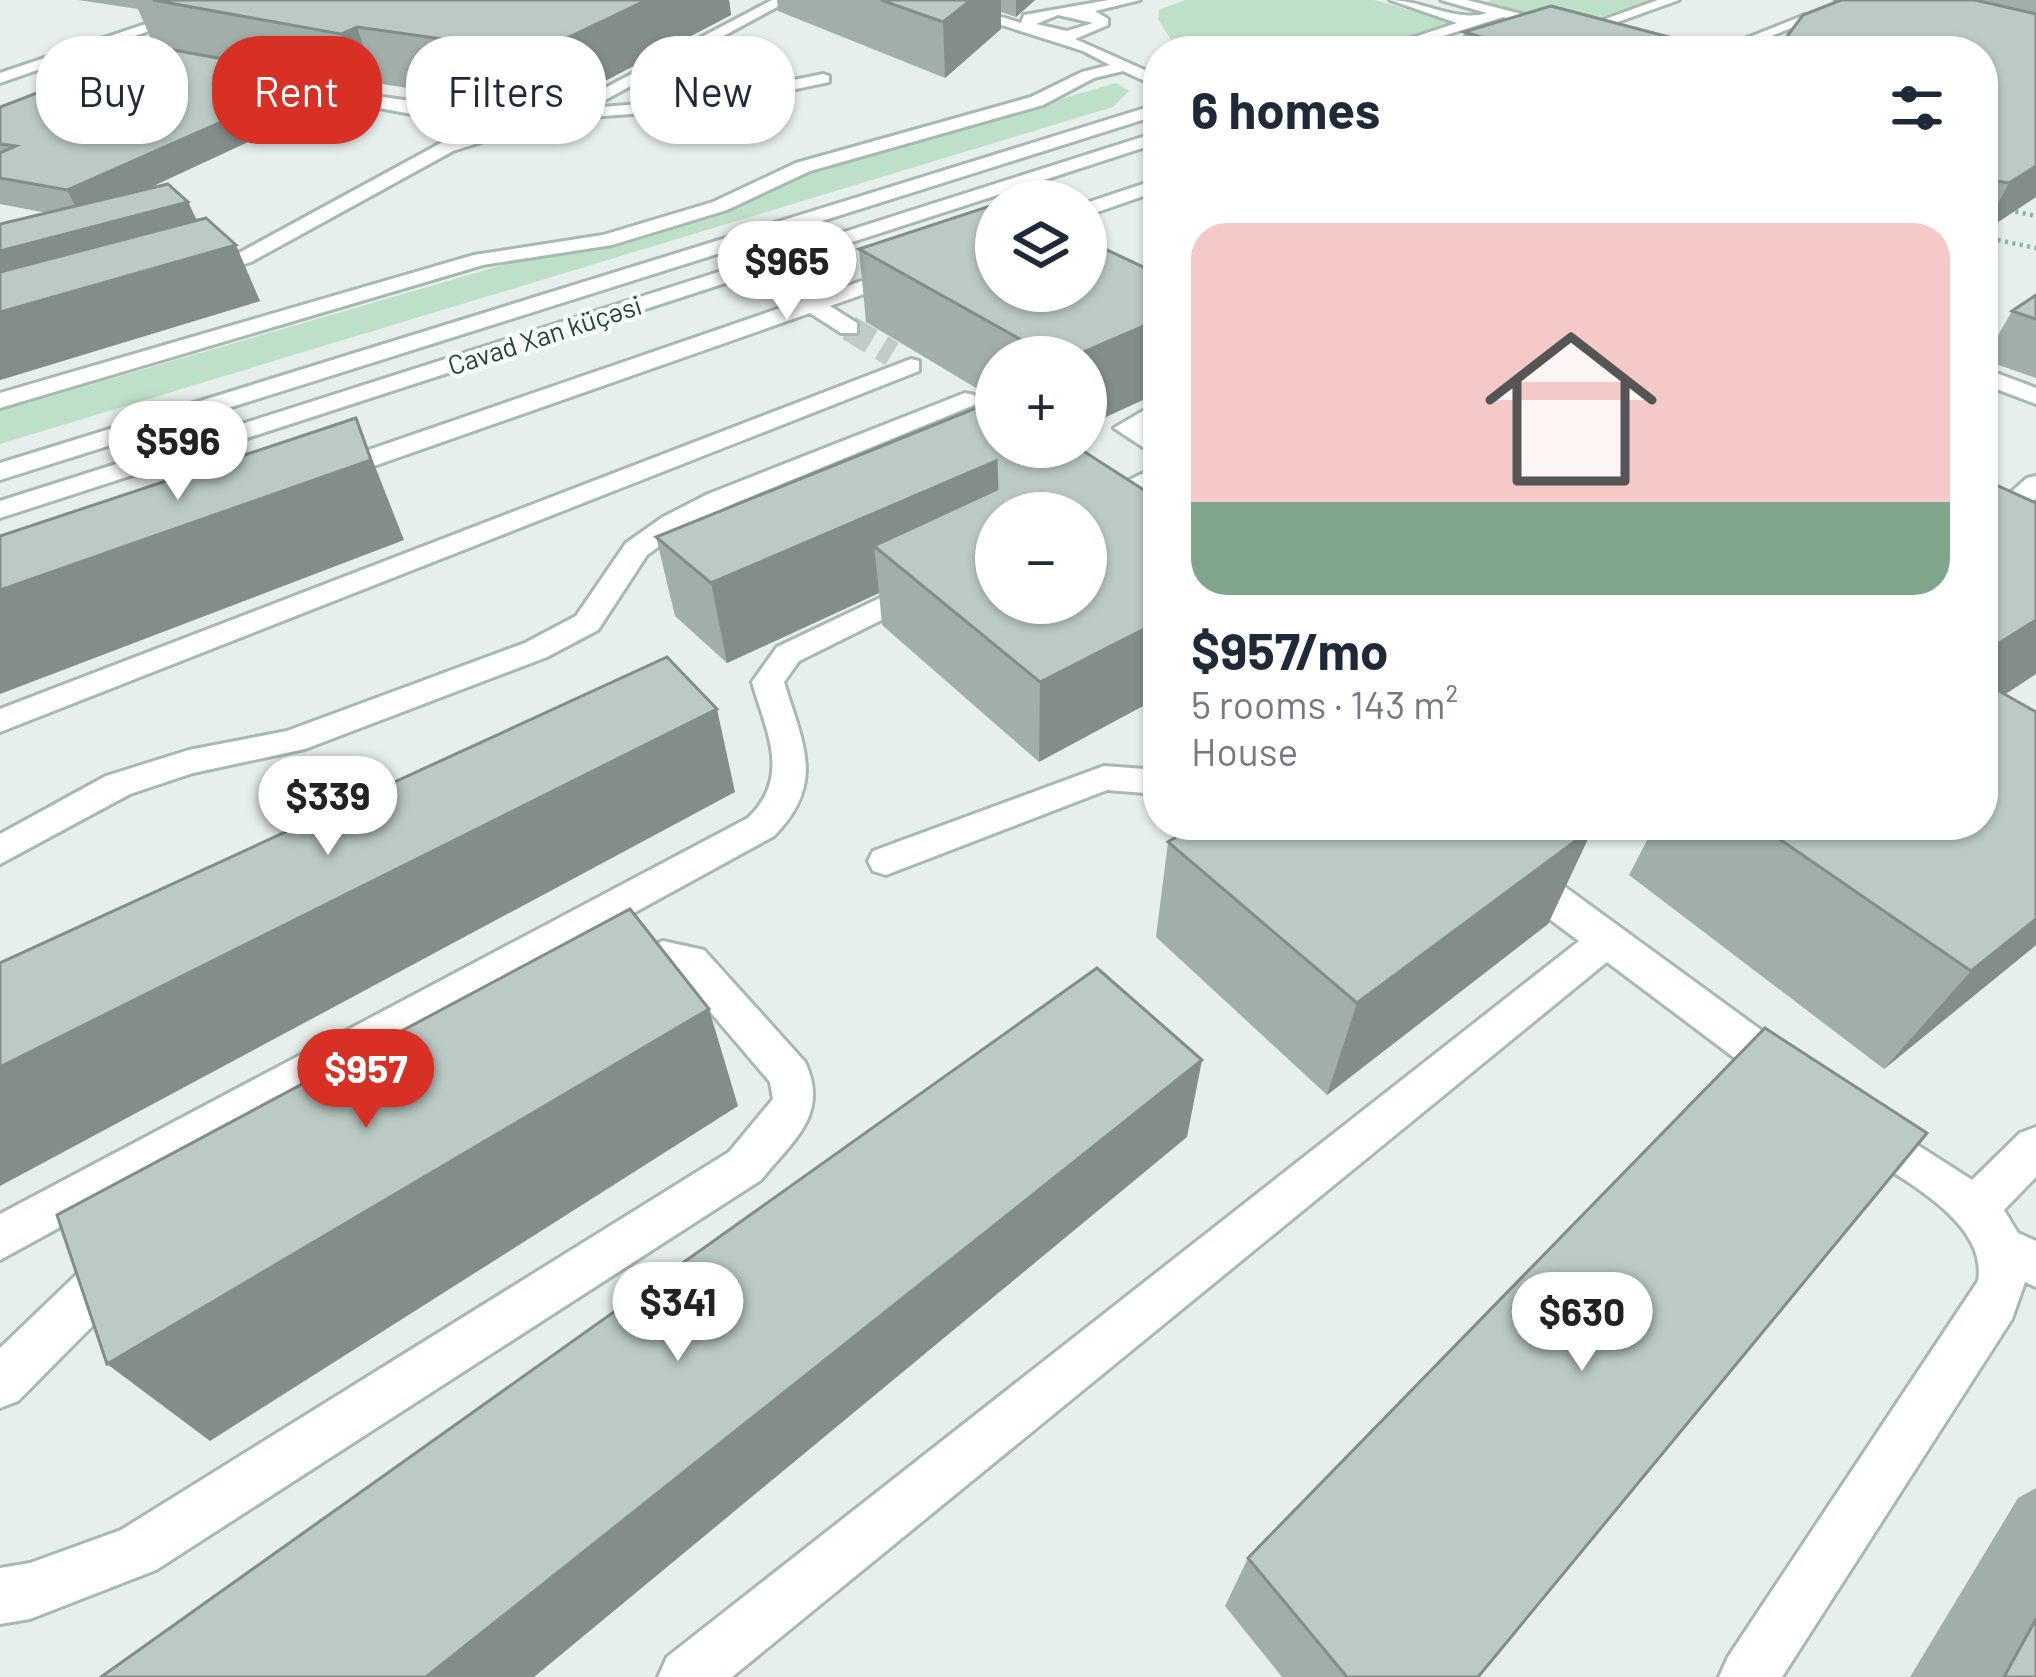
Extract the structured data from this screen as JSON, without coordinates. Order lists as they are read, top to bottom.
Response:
{
  "streets": {
    "street": ["Cavad Xan küçəsi"]
  },
  "page": {
    "chip": [
      "Buy",
      "Rent",
      "Filters",
      "New"
    ],
    "heading": "6 homes",
    "map_buttons": ["+", "−"],
    "list": [
      {
        "name": "$957/mo",
        "note": "5 rooms · 143 m² · House"
      }
    ],
    "price": [
      "$965",
      "$596",
      "$339",
      "$957",
      "$341",
      "$630"
    ]
  }
}
